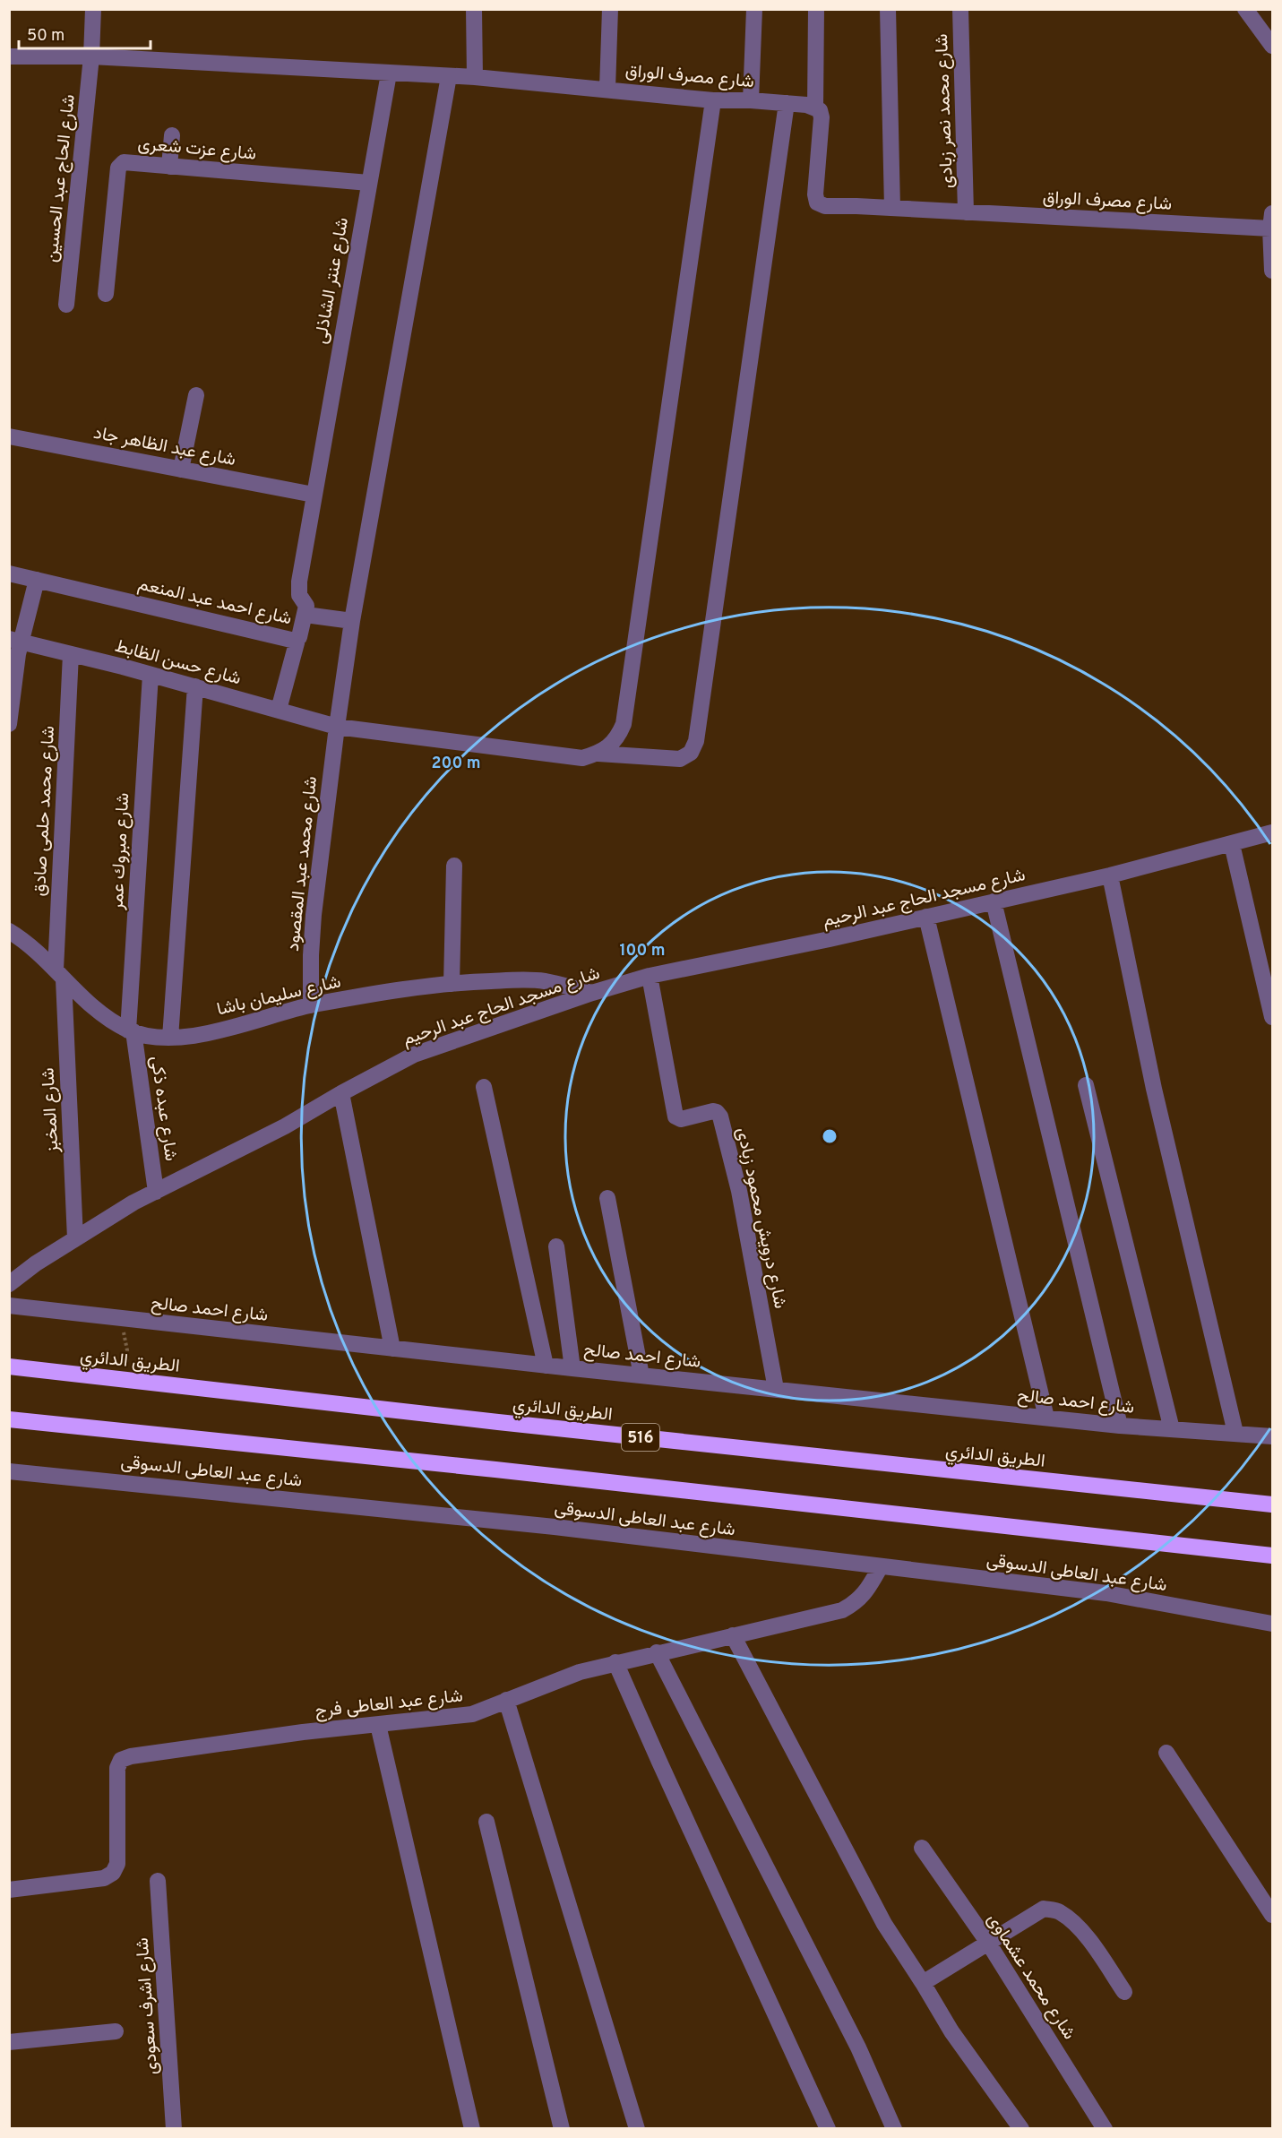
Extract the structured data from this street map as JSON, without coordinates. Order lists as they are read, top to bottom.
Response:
{
  "streets": {
    "highway": ["الطريق الدائري", "516"],
    "street": [
      "شارع مصرف الوراق",
      "شارع محمد نصر زبادى",
      "شارع عزت شعرى",
      "شارع الحاج عبد الحسين",
      "شارع عنتر الشاذلى",
      "شارع عبد الظاهر جاد",
      "شارع احمد عبد المنعم",
      "شارع حسن الظابط",
      "شارع محمد حلمى صادق",
      "شارع مبروك عمر",
      "شارع محمد عبد المقصود",
      "شارع مسجد الحاج عبد الرحيم",
      "شارع سليمان باشا",
      "شارع عبده ذكى",
      "شارع المخبز",
      "شارع درويش محمود زبادى",
      "شارع احمد صالح",
      "شارع عبد العاطى الدسوقى",
      "شارع عبد العاطى فرج",
      "شارع محمد عشماوى",
      "شارع اشرف سعودى"
    ]
  },
  "crossings": [
    ["شارع مصرف الوراق", "شارع محمد نصر زبادى"],
    ["شارع مصرف الوراق", "شارع الحاج عبد الحسين"],
    ["شارع مصرف الوراق", "شارع عنتر الشاذلى"],
    ["شارع مصرف الوراق", "شارع حسن الظابط"],
    ["شارع مصرف الوراق", "شارع محمد عبد المقصود"],
    ["شارع عزت شعرى", "شارع عنتر الشاذلى"],
    ["شارع عنتر الشاذلى", "شارع عبد الظاهر جاد"],
    ["شارع عنتر الشاذلى", "شارع احمد عبد المنعم"],
    ["شارع عبد الظاهر جاد", "شارع احمد عبد المنعم"],
    ["شارع حسن الظابط", "شارع محمد حلمى صادق"],
    ["شارع حسن الظابط", "شارع مبروك عمر"],
    ["شارع حسن الظابط", "شارع محمد عبد المقصود"],
    ["شارع محمد حلمى صادق", "شارع سليمان باشا"],
    ["شارع محمد حلمى صادق", "شارع المخبز"],
    ["شارع مبروك عمر", "شارع سليمان باشا"],
    ["شارع مبروك عمر", "شارع عبده ذكى"],
    ["شارع محمد عبد المقصود", "شارع سليمان باشا"],
    ["شارع مسجد الحاج عبد الرحيم", "شارع سليمان باشا"],
    ["شارع مسجد الحاج عبد الرحيم", "شارع عبده ذكى"],
    ["شارع مسجد الحاج عبد الرحيم", "شارع المخبز"],
    ["شارع مسجد الحاج عبد الرحيم", "شارع درويش محمود زبادى"],
    ["شارع سليمان باشا", "شارع عبده ذكى"],
    ["شارع سليمان باشا", "شارع المخبز"],
    ["شارع درويش محمود زبادى", "شارع احمد صالح"],
    ["شارع عبد العاطى الدسوقى", "شارع عبد العاطى فرج"]
  ],
  "scale_bar": "50 m",
  "rings": ["200 m", "100 m"]
}
